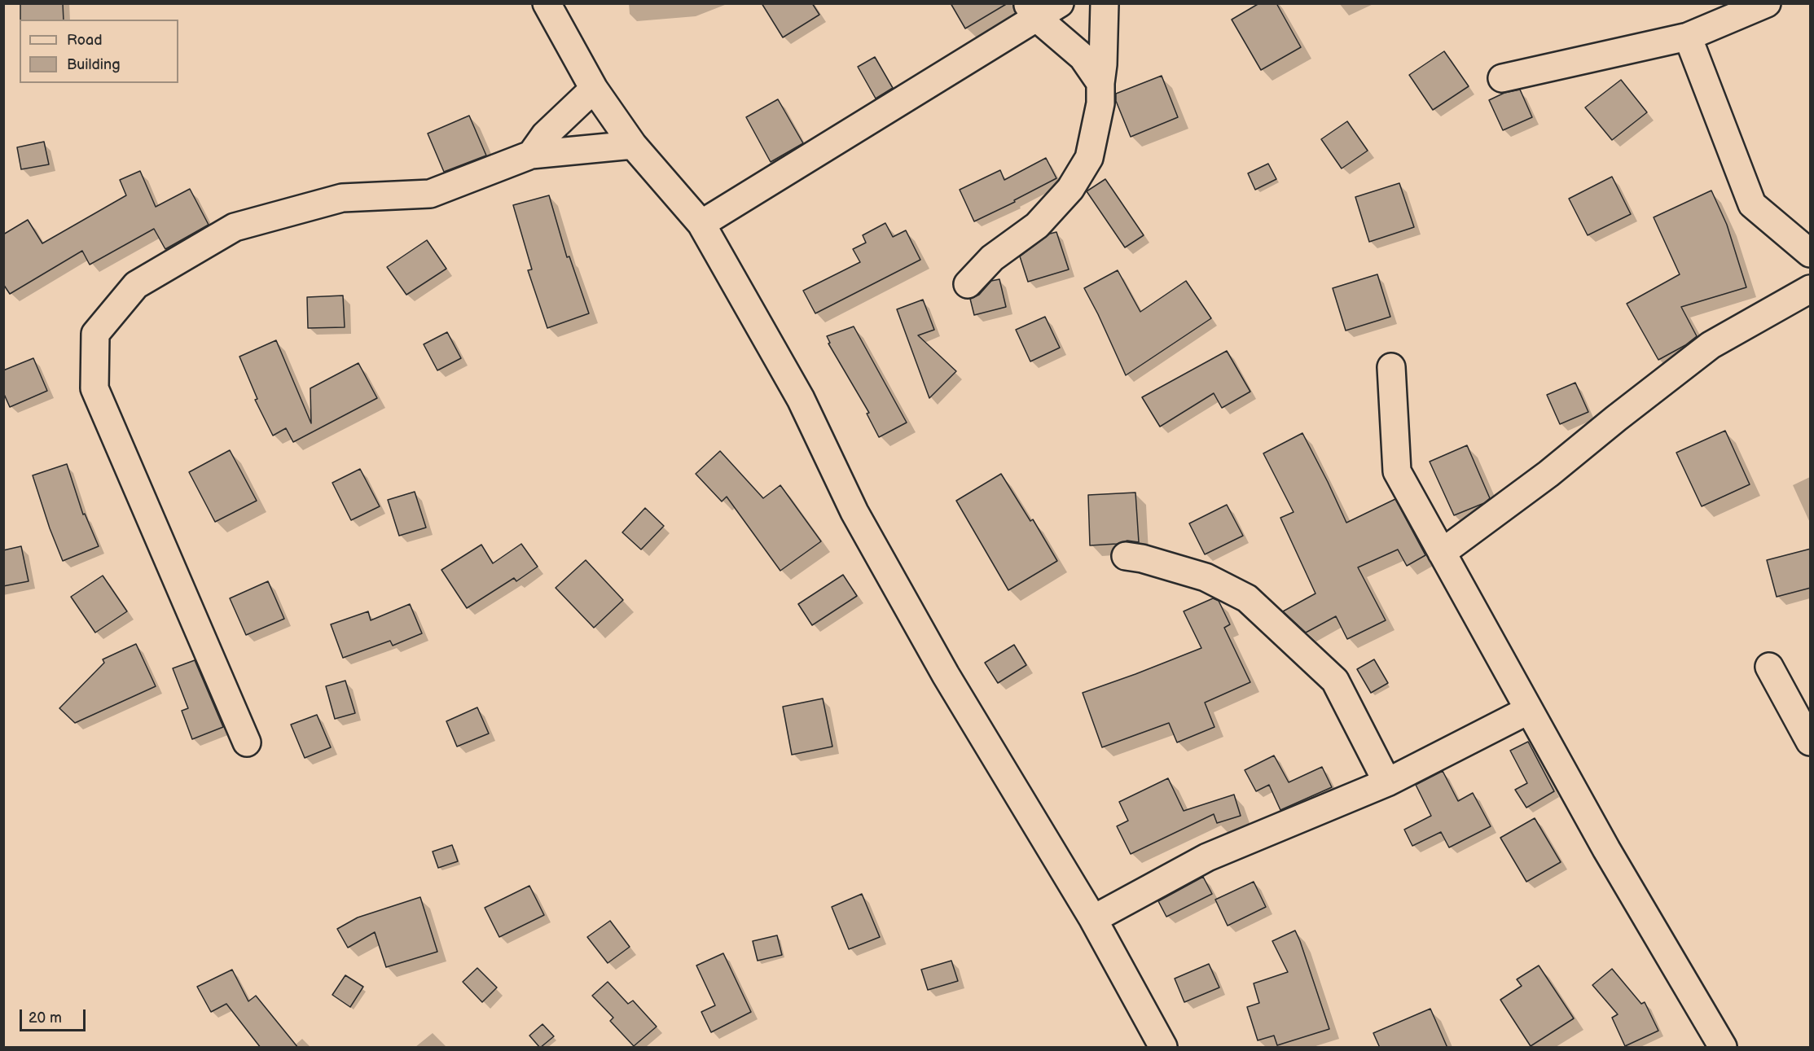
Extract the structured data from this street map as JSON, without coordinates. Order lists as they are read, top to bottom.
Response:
{
  "legend": ["Road", "Building"],
  "scale_bar": "20 m"
}
